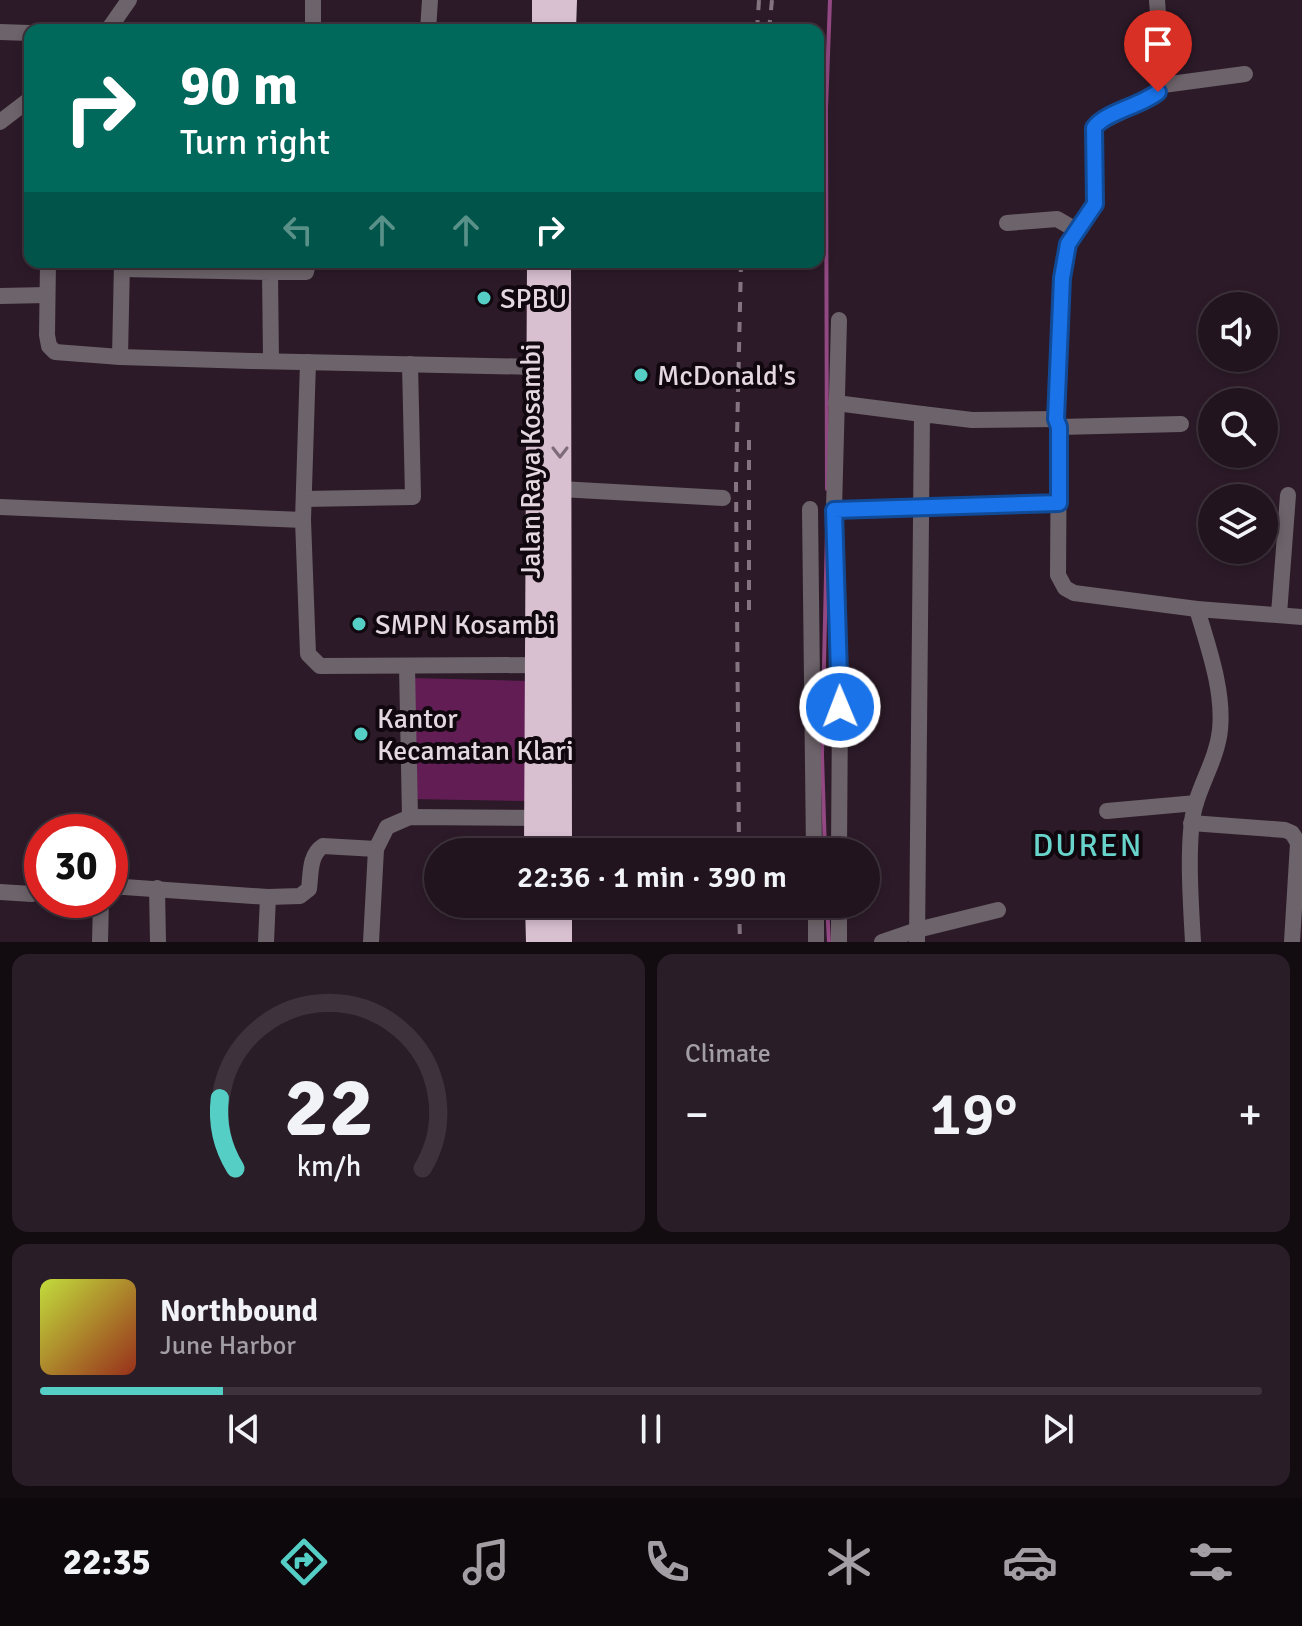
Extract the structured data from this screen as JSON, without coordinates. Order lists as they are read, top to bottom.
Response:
{
  "streets": {
    "highway": ["Jalan Raya Kosambi"]
  },
  "districts": ["DUREN"],
  "places": [
    "SPBU",
    "McDonald's",
    "SMPN Kosambi",
    "Kantor Kecamatan Klari"
  ],
  "page": {
    "turn": ["90 m", "Turn right"],
    "limit": "30",
    "trip": "22:36 · 1 min · 390 m",
    "tile": "Climate",
    "heat": ["−", "19°", "+"],
    "song": ["Northbound", "June Harbor"],
    "tabs": "22:35",
    "gauge": ["22", "km/h"]
  }
}
